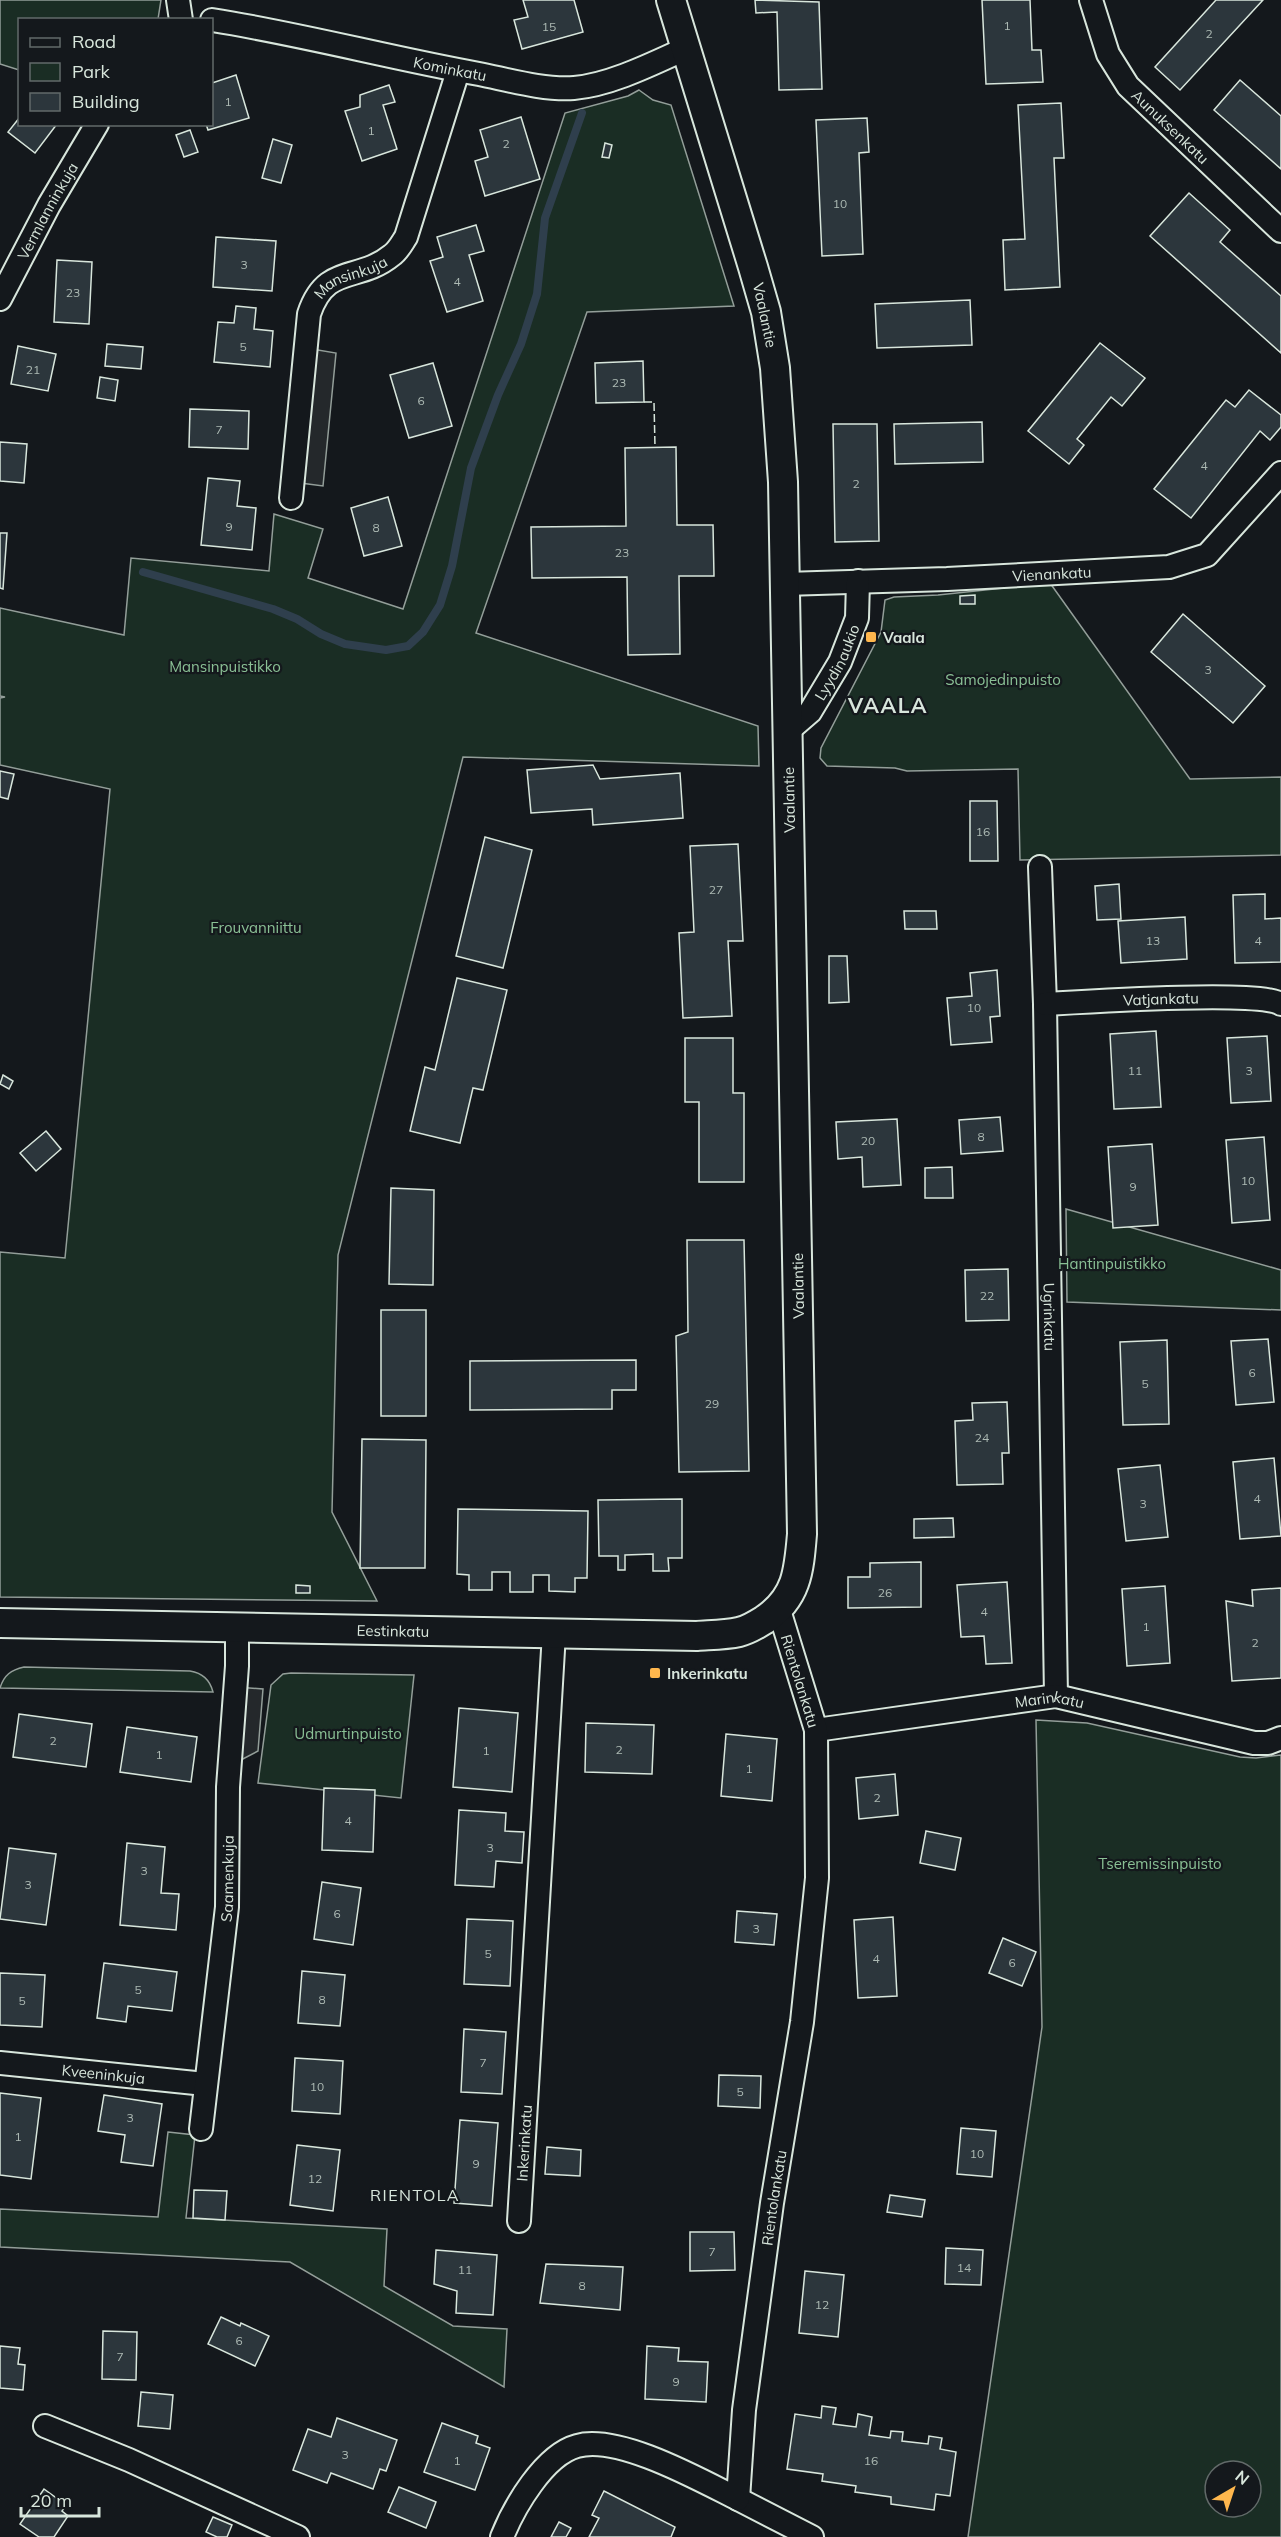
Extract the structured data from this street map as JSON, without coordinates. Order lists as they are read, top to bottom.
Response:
{
  "streets": {
    "street": [
      "Kominkatu",
      "Aunuksenkatu",
      "Vermlanninkuja",
      "Mansinkuja",
      "Vaalantie",
      "Vienankatu",
      "Lyydinaukio",
      "Vatjankatu",
      "Ugrinkatu",
      "Eestinkatu",
      "Rientolankatu",
      "Marinkatu",
      "Saamenkuja",
      "Kveeninkuja",
      "Inkerinkatu"
    ]
  },
  "crossings": [
    ["Kominkatu", "Mansinkuja"],
    ["Kominkatu", "Vaalantie"],
    ["Vaalantie", "Vienankatu"],
    ["Vaalantie", "Lyydinaukio"],
    ["Vaalantie", "Eestinkatu"],
    ["Vaalantie", "Rientolankatu"],
    ["Vienankatu", "Lyydinaukio"],
    ["Vatjankatu", "Ugrinkatu"],
    ["Ugrinkatu", "Marinkatu"],
    ["Eestinkatu", "Rientolankatu"],
    ["Eestinkatu", "Saamenkuja"],
    ["Eestinkatu", "Inkerinkatu"],
    ["Rientolankatu", "Marinkatu"],
    ["Saamenkuja", "Kveeninkuja"]
  ],
  "districts": ["VAALA", "RIENTOLA"],
  "parks": [
    "Mansinpuistikko",
    "Samojedinpuisto",
    "Frouvanniittu",
    "Hantinpuistikko",
    "Udmurtinpuisto",
    "Tseremissinpuisto"
  ],
  "places": {
    "transit": ["Vaala", "Inkerinkatu"]
  },
  "house_numbers": [
    "1",
    "15",
    "2",
    "1",
    "1",
    "2",
    "10",
    "3",
    "4",
    "23",
    "5",
    "21",
    "23",
    "6",
    "7",
    "4",
    "2",
    "9",
    "8",
    "23",
    "3",
    "16",
    "27",
    "13",
    "4",
    "10",
    "11",
    "3",
    "8",
    "20",
    "10",
    "9",
    "22",
    "6",
    "5",
    "29",
    "24",
    "4",
    "3",
    "26",
    "4",
    "1",
    "2",
    "2",
    "2",
    "1",
    "1",
    "1",
    "2",
    "4",
    "3",
    "3",
    "3",
    "6",
    "3",
    "5",
    "4",
    "6",
    "5",
    "8",
    "5",
    "7",
    "10",
    "5",
    "3",
    "1",
    "10",
    "9",
    "12",
    "7",
    "14",
    "11",
    "8",
    "12",
    "6",
    "7",
    "9",
    "3",
    "1",
    "16"
  ],
  "legend": ["Road", "Park", "Building"],
  "scale_bar": "20 m",
  "north": "top right"
}
